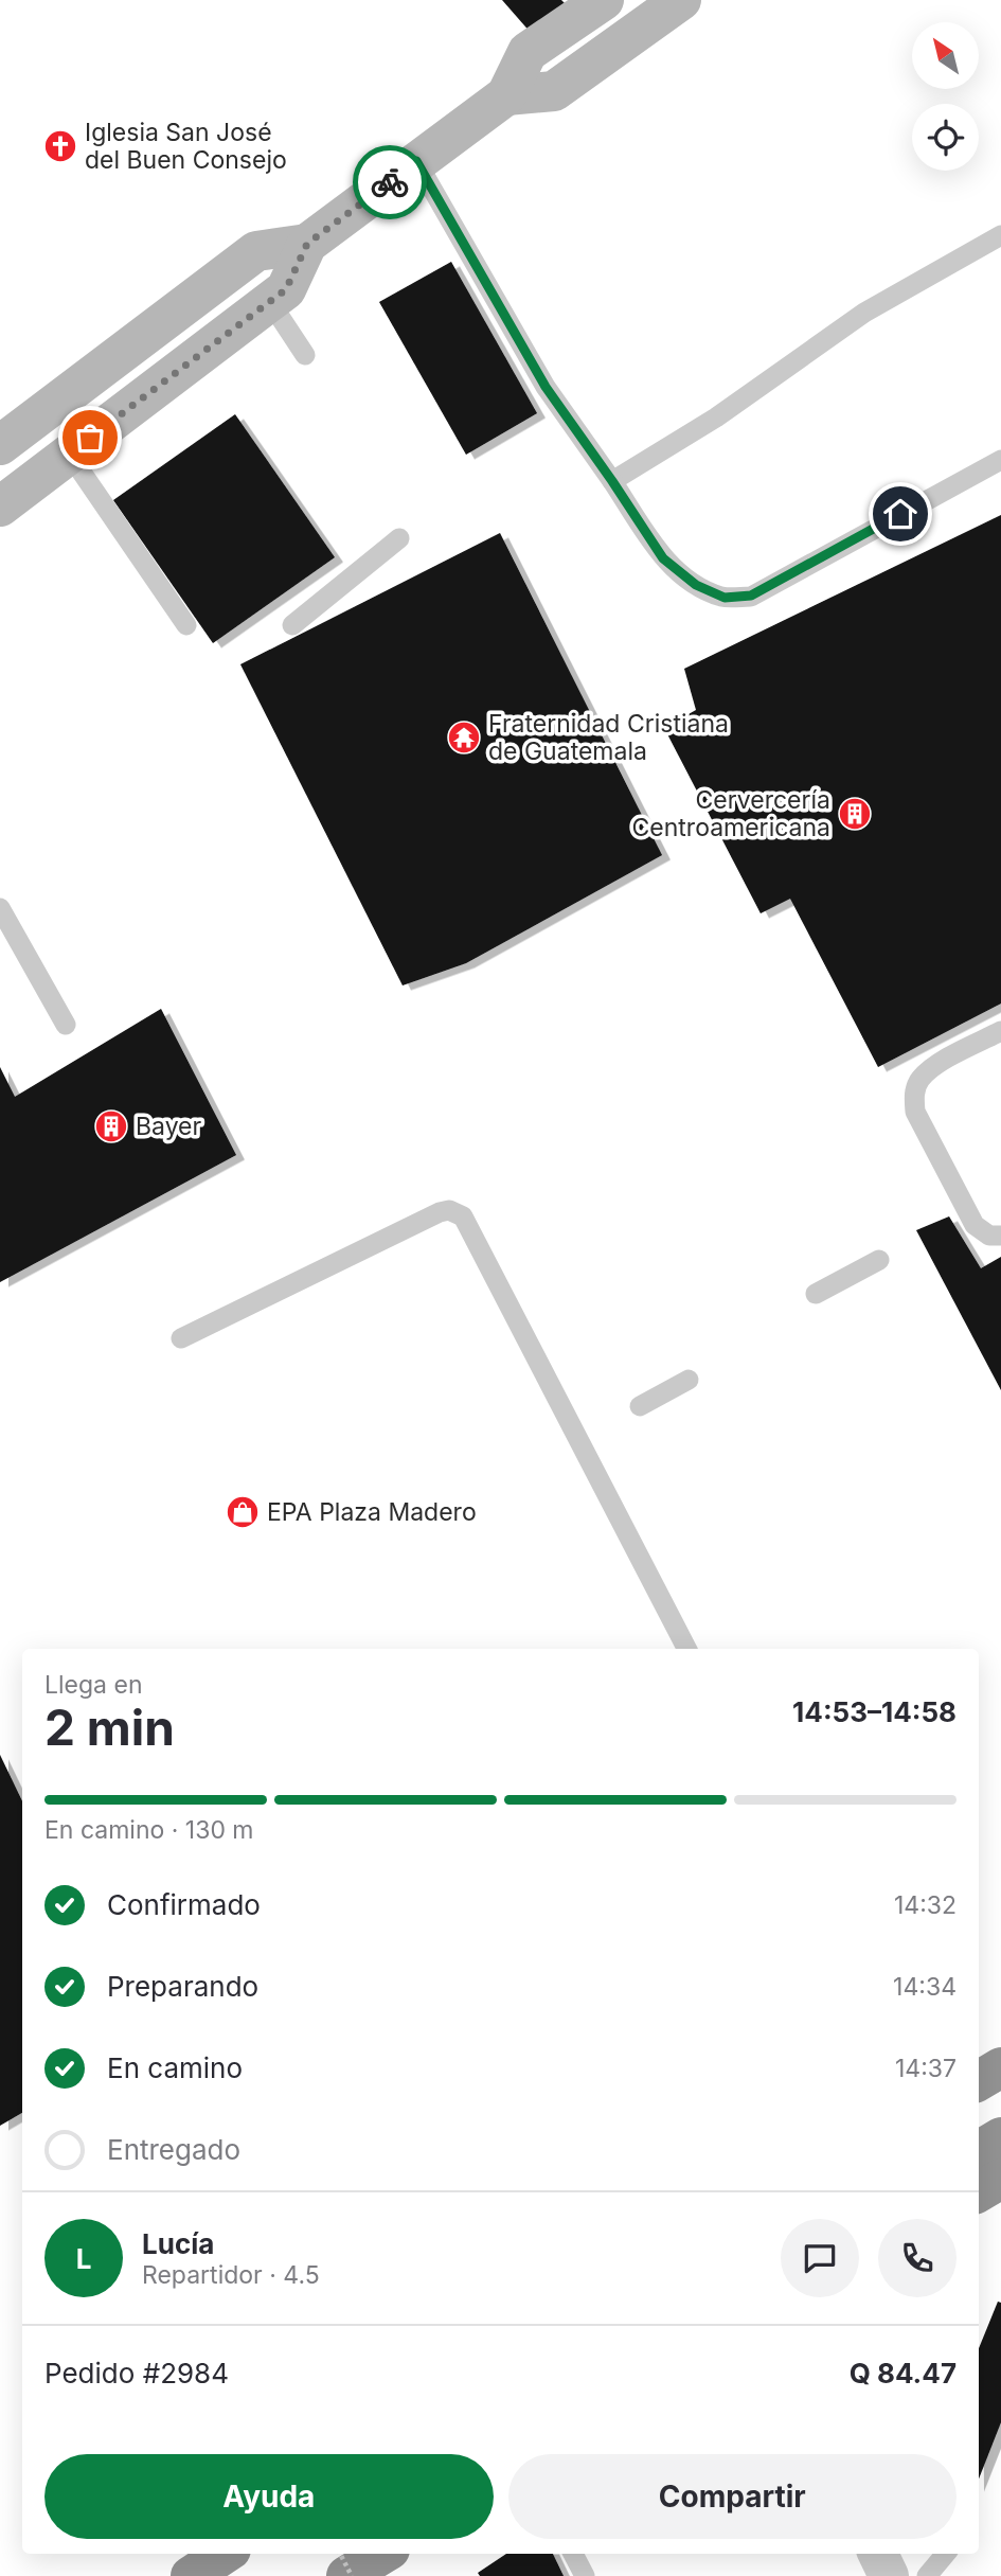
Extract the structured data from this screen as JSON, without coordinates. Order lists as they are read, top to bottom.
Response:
{
  "places": {
    "church": ["Iglesia San José del Buen Consejo"],
    "temple": ["Fraternidad Cristiana de Guatemala"],
    "building": ["Cervercería Centroamericana", "Bayer"],
    "shop": ["EPA Plaza Madero"]
  },
  "north": "top left",
  "page": {
    "heading": ["2 min", "Llega en", "14:53–14:58"],
    "panel": [
      "Lucía",
      "Repartidor · 4.5",
      "Pedido #2984",
      "Q 84.47"
    ],
    "bar": "En camino · 130 m",
    "list": [
      ["Confirmado", "14:32"],
      ["Preparando", "14:34"],
      ["En camino", "14:37"],
      "Entregado"
    ],
    "round": "L",
    "buttons": ["Ayuda", "Compartir"]
  }
}
